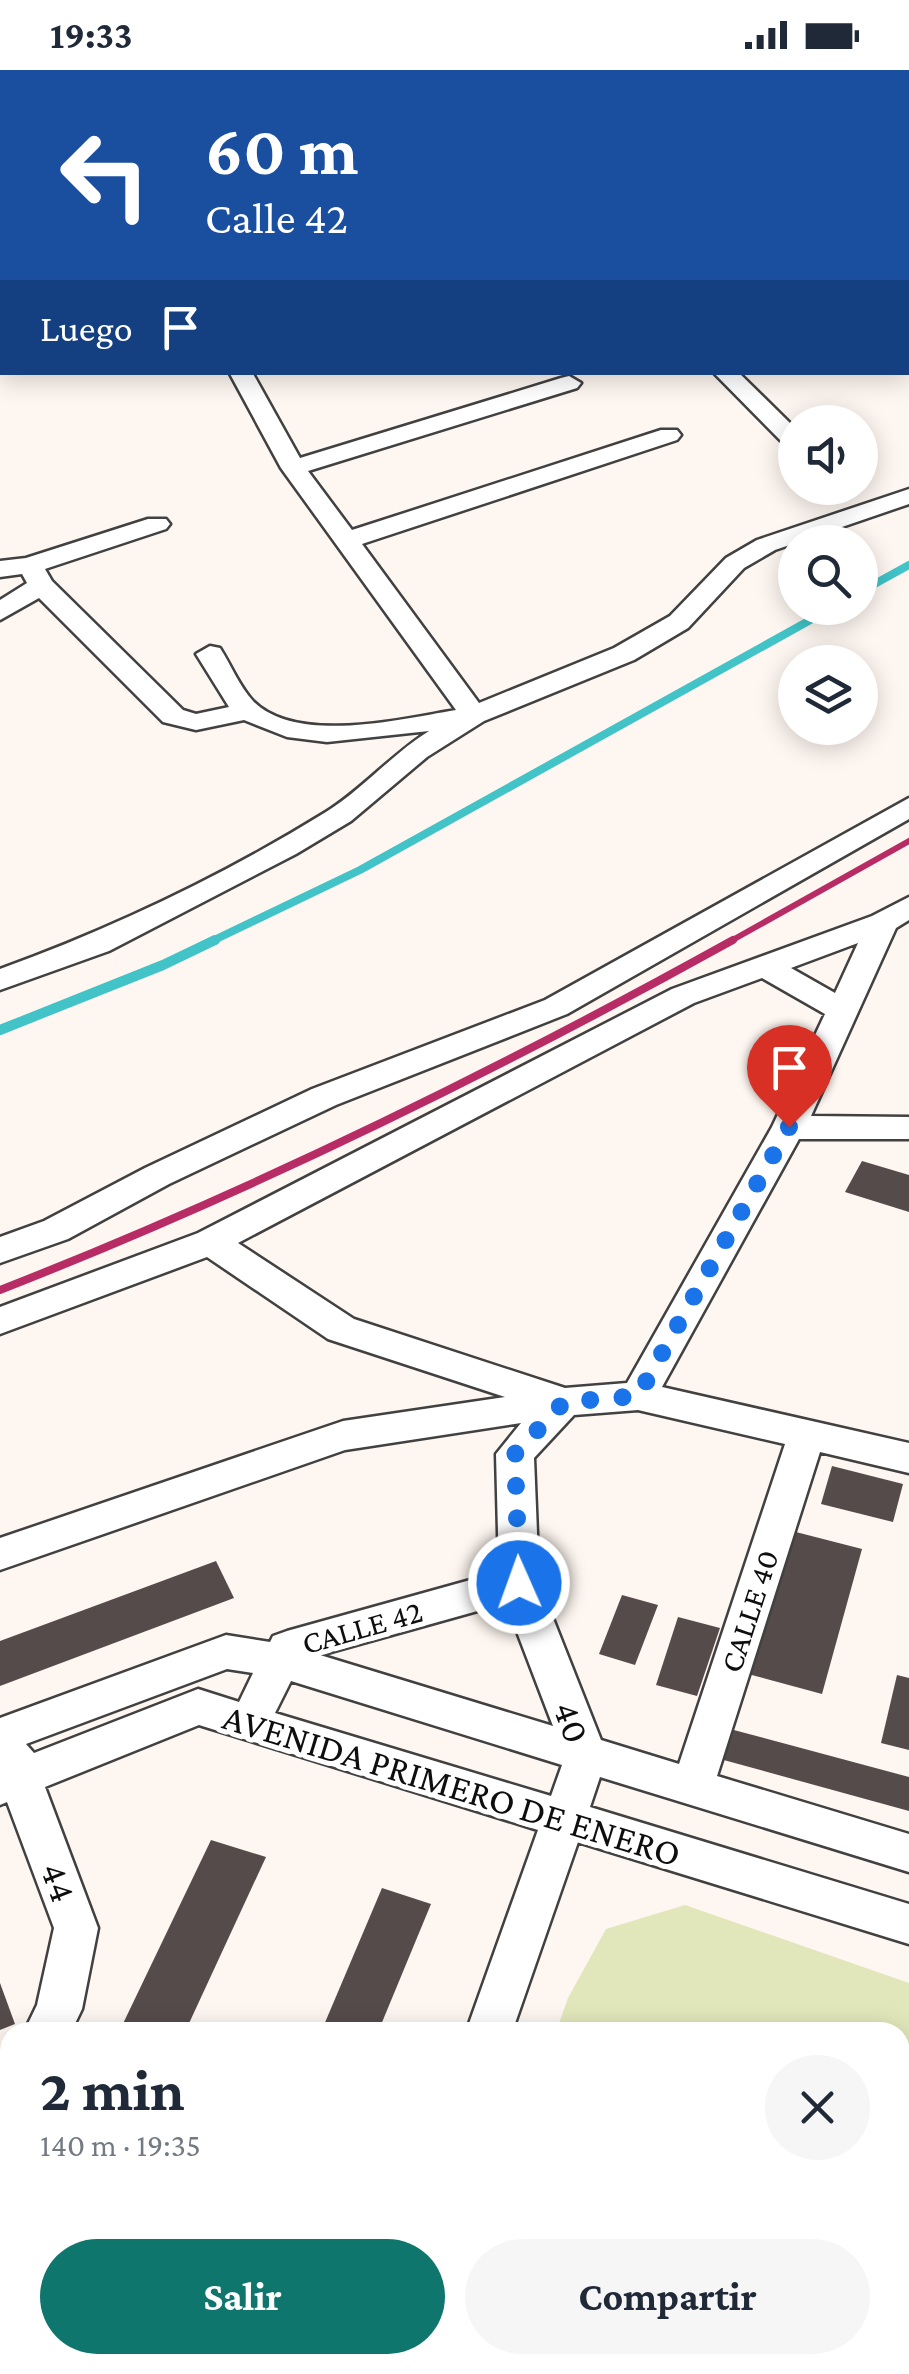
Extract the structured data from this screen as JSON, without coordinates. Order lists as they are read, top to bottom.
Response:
{
  "streets": {
    "street": [
      "CALLE 40",
      "CALLE 42",
      "40",
      "AVENIDA PRIMERO DE ENERO",
      "44"
    ]
  },
  "crossings": [
    ["CALLE 40", "AVENIDA PRIMERO DE ENERO"],
    ["CALLE 42", "40"],
    ["CALLE 42", "AVENIDA PRIMERO DE ENERO"],
    ["40", "AVENIDA PRIMERO DE ENERO"],
    ["AVENIDA PRIMERO DE ENERO", "44"]
  ],
  "page": {
    "status": "19:33",
    "turn": ["60 m", "Calle 42"],
    "then": "Luego",
    "heading": ["2 min", "140 m · 19:35"],
    "buttons": ["Salir", "Compartir"]
  }
}
